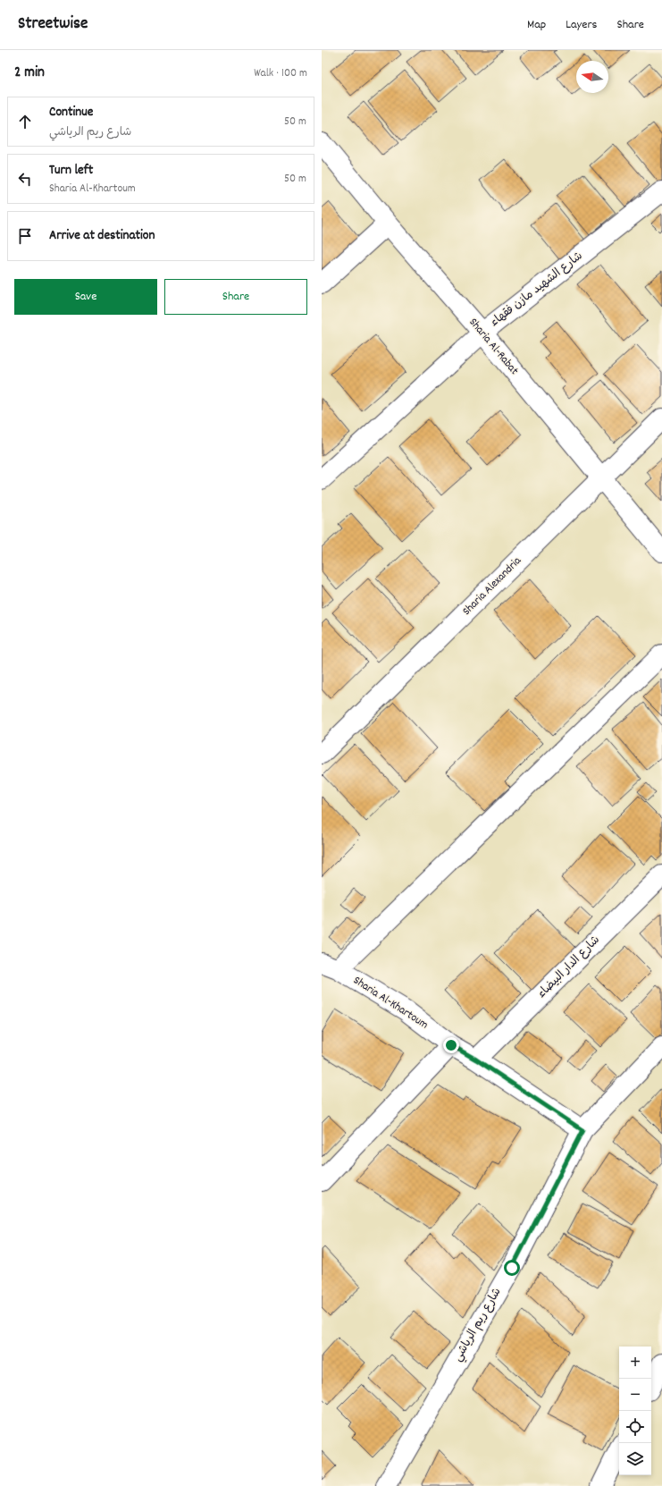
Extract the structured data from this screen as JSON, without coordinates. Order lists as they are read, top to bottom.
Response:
{
  "streets": {
    "street": [
      "شارع الشهيد مازن فقهاء",
      "Sharia Al-Rabat",
      "Sharia Alexandria",
      "شارع الدار البيضاء",
      "Sharia Al-Khartoum",
      "شارع ريم الرياشي"
    ]
  },
  "crossings": [
    ["شارع الشهيد مازن فقهاء", "Sharia Al-Rabat"],
    ["Sharia Al-Rabat", "Sharia Alexandria"],
    ["شارع الدار البيضاء", "Sharia Al-Khartoum"],
    ["Sharia Al-Khartoum", "شارع ريم الرياشي"]
  ],
  "north": "left",
  "page": {
    "header": "Streetwise",
    "nav": ["Map", "Layers", "Share"],
    "heading": ["2 min", "Walk · 100 m"],
    "list": [
      ["Continue", "شارع ريم الرياشي", "50 m"],
      ["Turn left", "Sharia Al-Khartoum", "50 m"],
      "Arrive at destination"
    ],
    "buttons": ["Save", "Share"],
    "map_buttons": ["+", "−"]
  }
}
